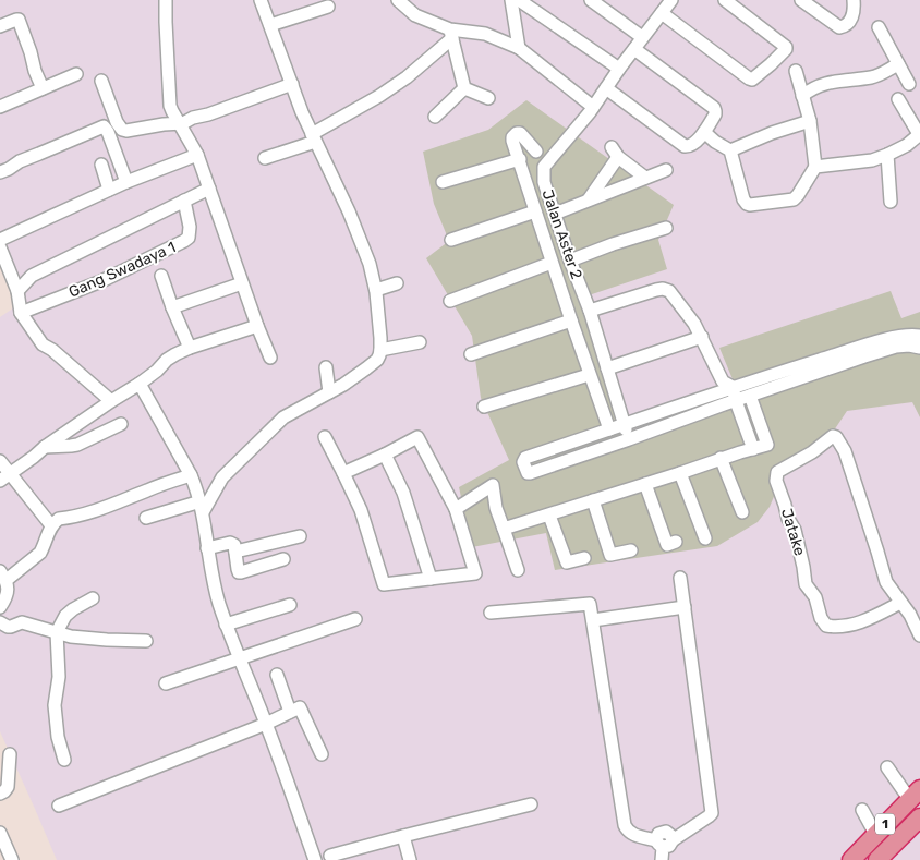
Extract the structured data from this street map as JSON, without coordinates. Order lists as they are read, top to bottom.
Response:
{
  "streets": {
    "highway": ["1"],
    "street": ["Jalan Aster 2", "Gang Swadaya 1", "Jatake"]
  }
}
